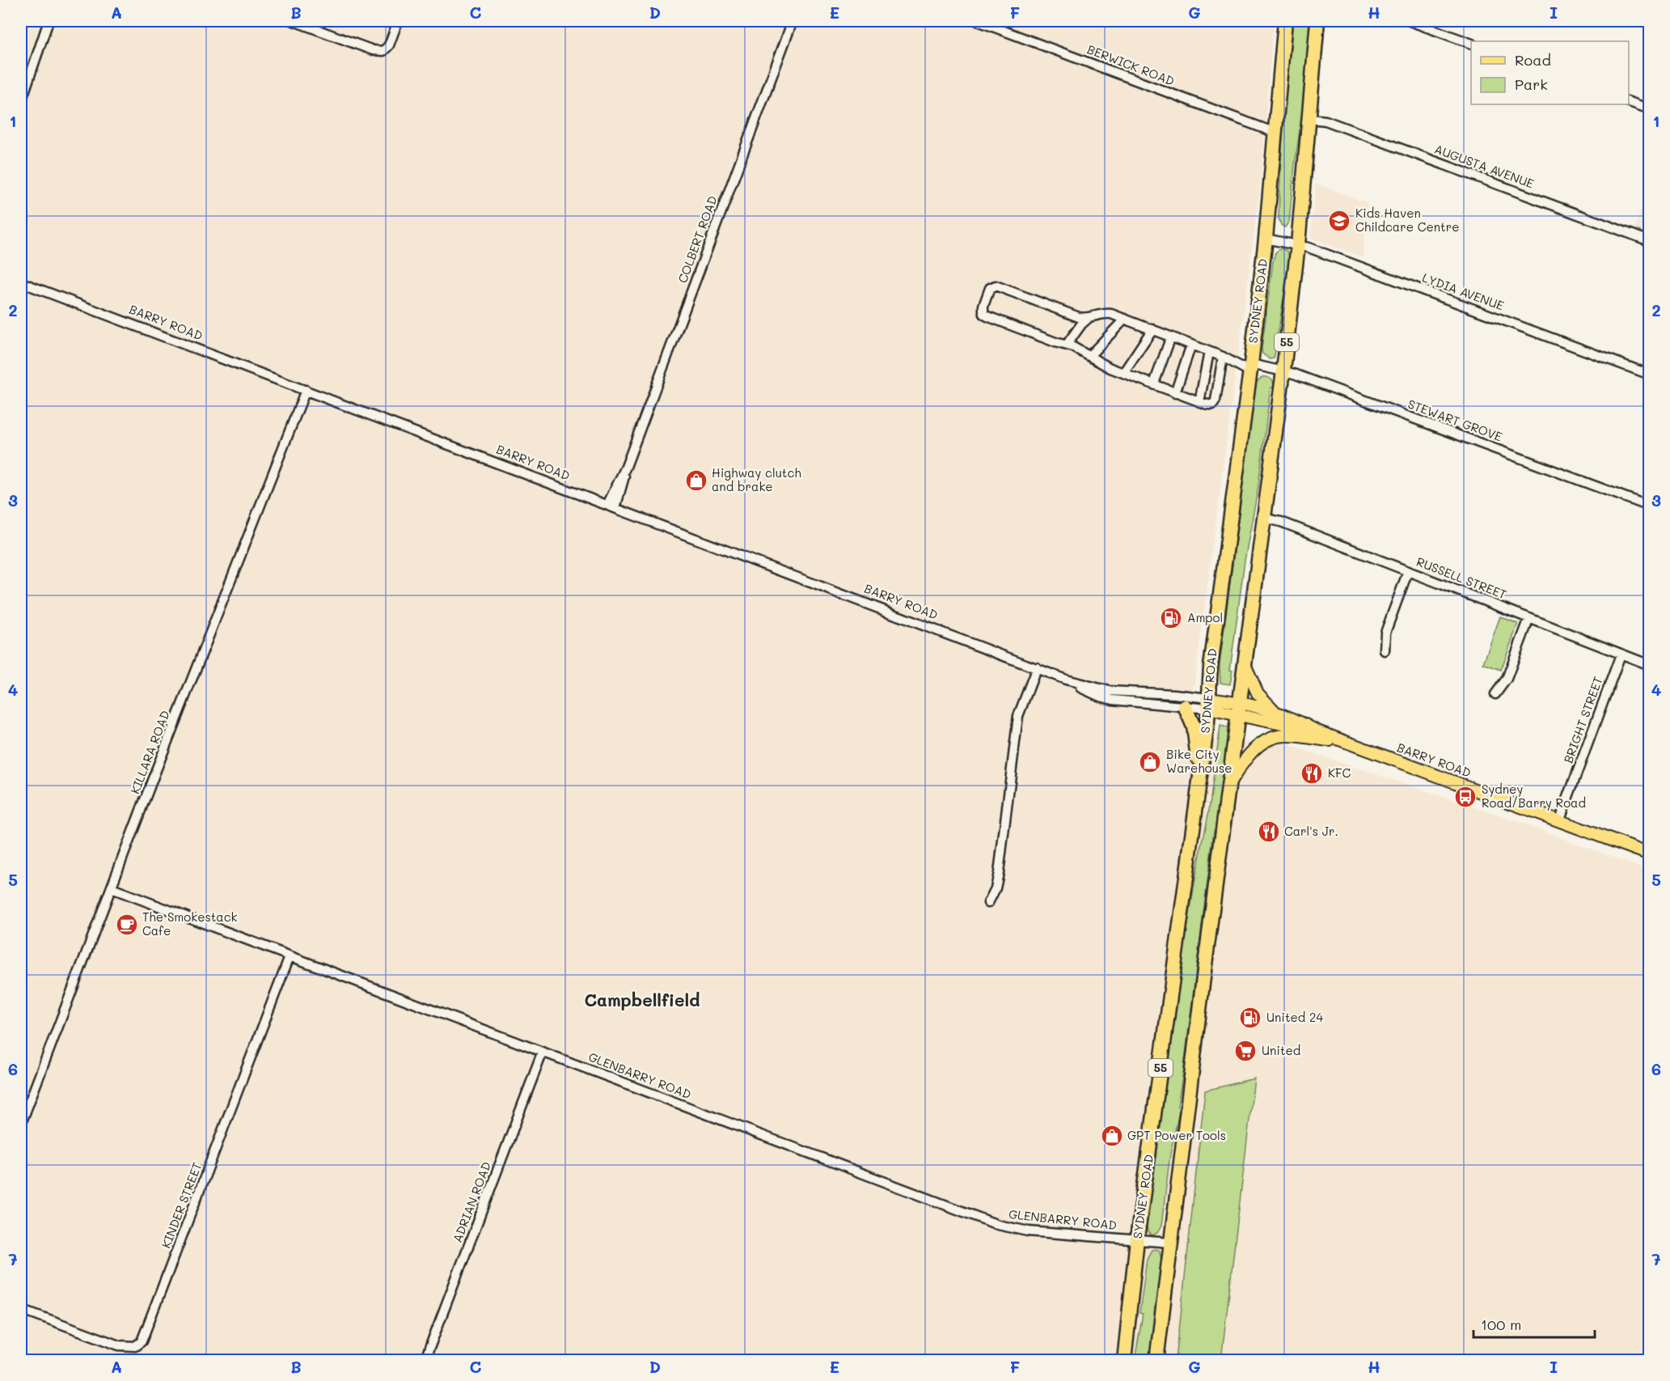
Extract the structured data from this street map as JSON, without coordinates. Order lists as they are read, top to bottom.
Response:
{
  "streets": {
    "highway": ["SYDNEY ROAD", "55"],
    "main road": ["BARRY ROAD"],
    "street": [
      "BERWICK ROAD",
      "AUGUSTA AVENUE",
      "COLBERT ROAD",
      "LYDIA AVENUE",
      "STEWART GROVE",
      "RUSSELL STREET",
      "BRIGHT STREET",
      "KILLARA ROAD",
      "GLENBARRY ROAD",
      "ADRIAN ROAD",
      "KINDER STREET"
    ]
  },
  "crossings": [
    ["BERWICK ROAD", "SYDNEY ROAD"],
    ["AUGUSTA AVENUE", "55"],
    ["COLBERT ROAD", "BARRY ROAD"],
    ["LYDIA AVENUE", "SYDNEY ROAD"],
    ["LYDIA AVENUE", "55"],
    ["SYDNEY ROAD", "BARRY ROAD"],
    ["SYDNEY ROAD", "STEWART GROVE"],
    ["SYDNEY ROAD", "GLENBARRY ROAD"],
    ["BARRY ROAD", "55"],
    ["BARRY ROAD", "BRIGHT STREET"],
    ["BARRY ROAD", "KILLARA ROAD"],
    ["55", "STEWART GROVE"],
    ["55", "RUSSELL STREET"],
    ["55", "GLENBARRY ROAD"],
    ["RUSSELL STREET", "BRIGHT STREET"],
    ["KILLARA ROAD", "GLENBARRY ROAD"],
    ["GLENBARRY ROAD", "ADRIAN ROAD"],
    ["GLENBARRY ROAD", "KINDER STREET"]
  ],
  "districts": ["Campbellfield"],
  "places": {
    "school or university": ["Kids Haven Childcare Centre"],
    "shop": ["Highway clutch and brake", "Bike City Warehouse", "GPT Power Tools"],
    "fuel station": ["Ampol", "United 24"],
    "restaurant": ["KFC", "Carl's Jr."],
    "bus stop": ["Sydney Road/Barry Road"],
    "cafe": ["The Smokestack Cafe"],
    "supermarket": ["United"]
  },
  "legend": ["Road", "Park"],
  "scale_bar": "100 m",
  "grid": {
    "columns": [
      "A",
      "B",
      "C",
      "D",
      "E",
      "F",
      "G",
      "H",
      "I"
    ],
    "rows": [
      "1",
      "2",
      "3",
      "4",
      "5",
      "6",
      "7"
    ]
  }
}
